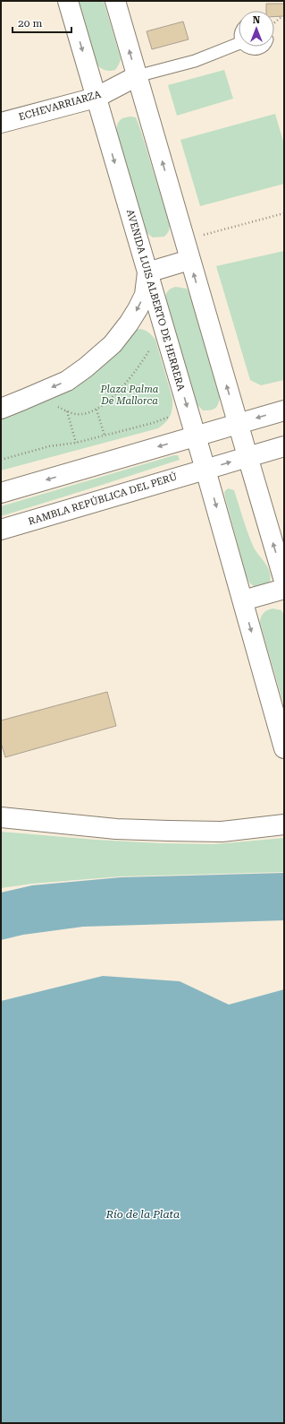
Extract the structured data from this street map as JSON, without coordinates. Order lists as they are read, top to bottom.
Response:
{
  "streets": {
    "main road": ["ECHEVARRIARZA", "AVENIDA LUIS ALBERTO DE HERRERA", "RAMBLA REPÚBLICA DEL PERÚ"]
  },
  "crossings": [
    ["ECHEVARRIARZA", "AVENIDA LUIS ALBERTO DE HERRERA"],
    ["AVENIDA LUIS ALBERTO DE HERRERA", "RAMBLA REPÚBLICA DEL PERÚ"]
  ],
  "water": ["Río de la Plata"],
  "parks": ["Plaza Palma De Mallorca"],
  "scale_bar": "20 m",
  "north": "top"
}
